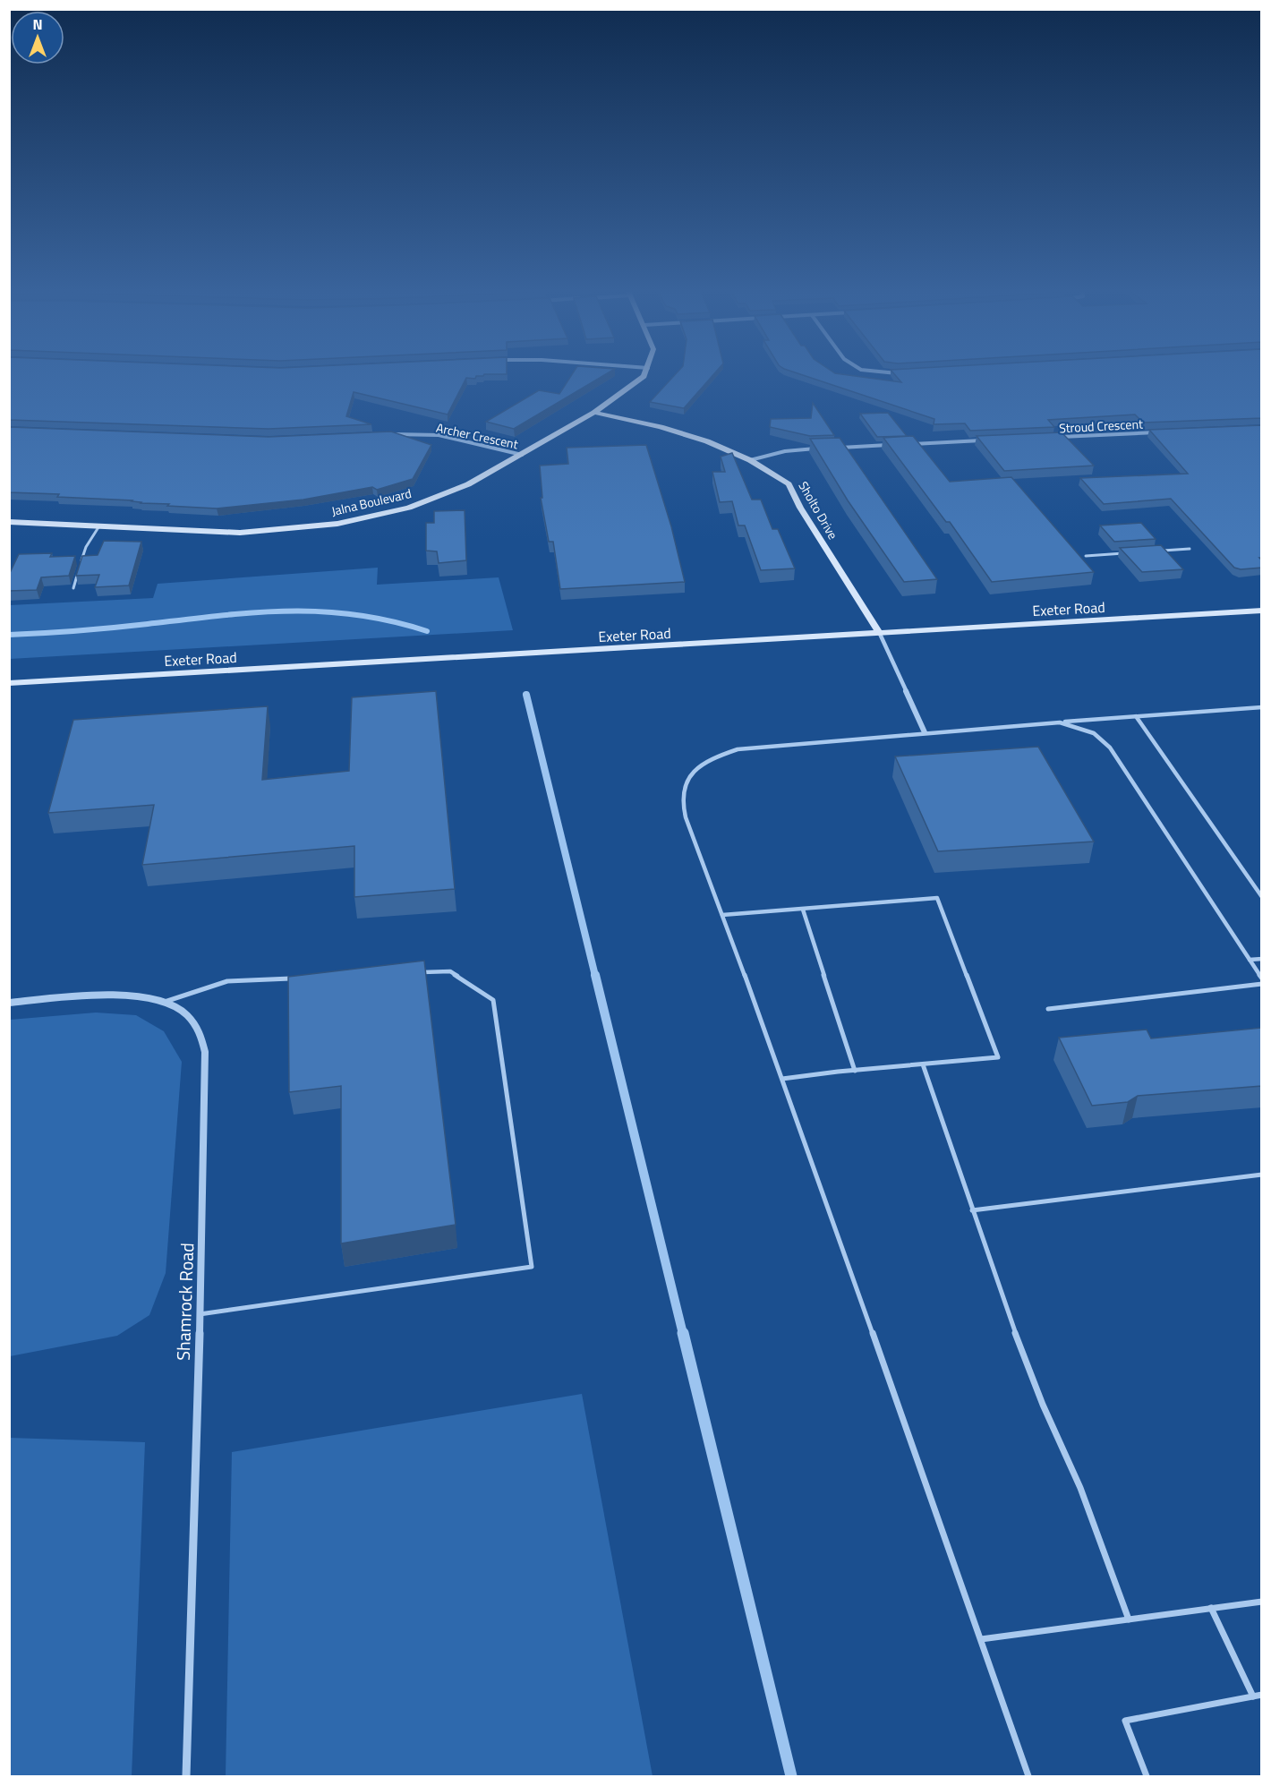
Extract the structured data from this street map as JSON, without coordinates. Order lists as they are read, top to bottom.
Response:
{
  "streets": {
    "street": [
      "Stroud Crescent",
      "Archer Crescent",
      "Jalna Boulevard",
      "Sholto Drive",
      "Exeter Road",
      "Shamrock Road"
    ]
  },
  "crossings": [
    ["Archer Crescent", "Jalna Boulevard"],
    ["Jalna Boulevard", "Sholto Drive"],
    ["Sholto Drive", "Exeter Road"]
  ],
  "north": "top"
}
